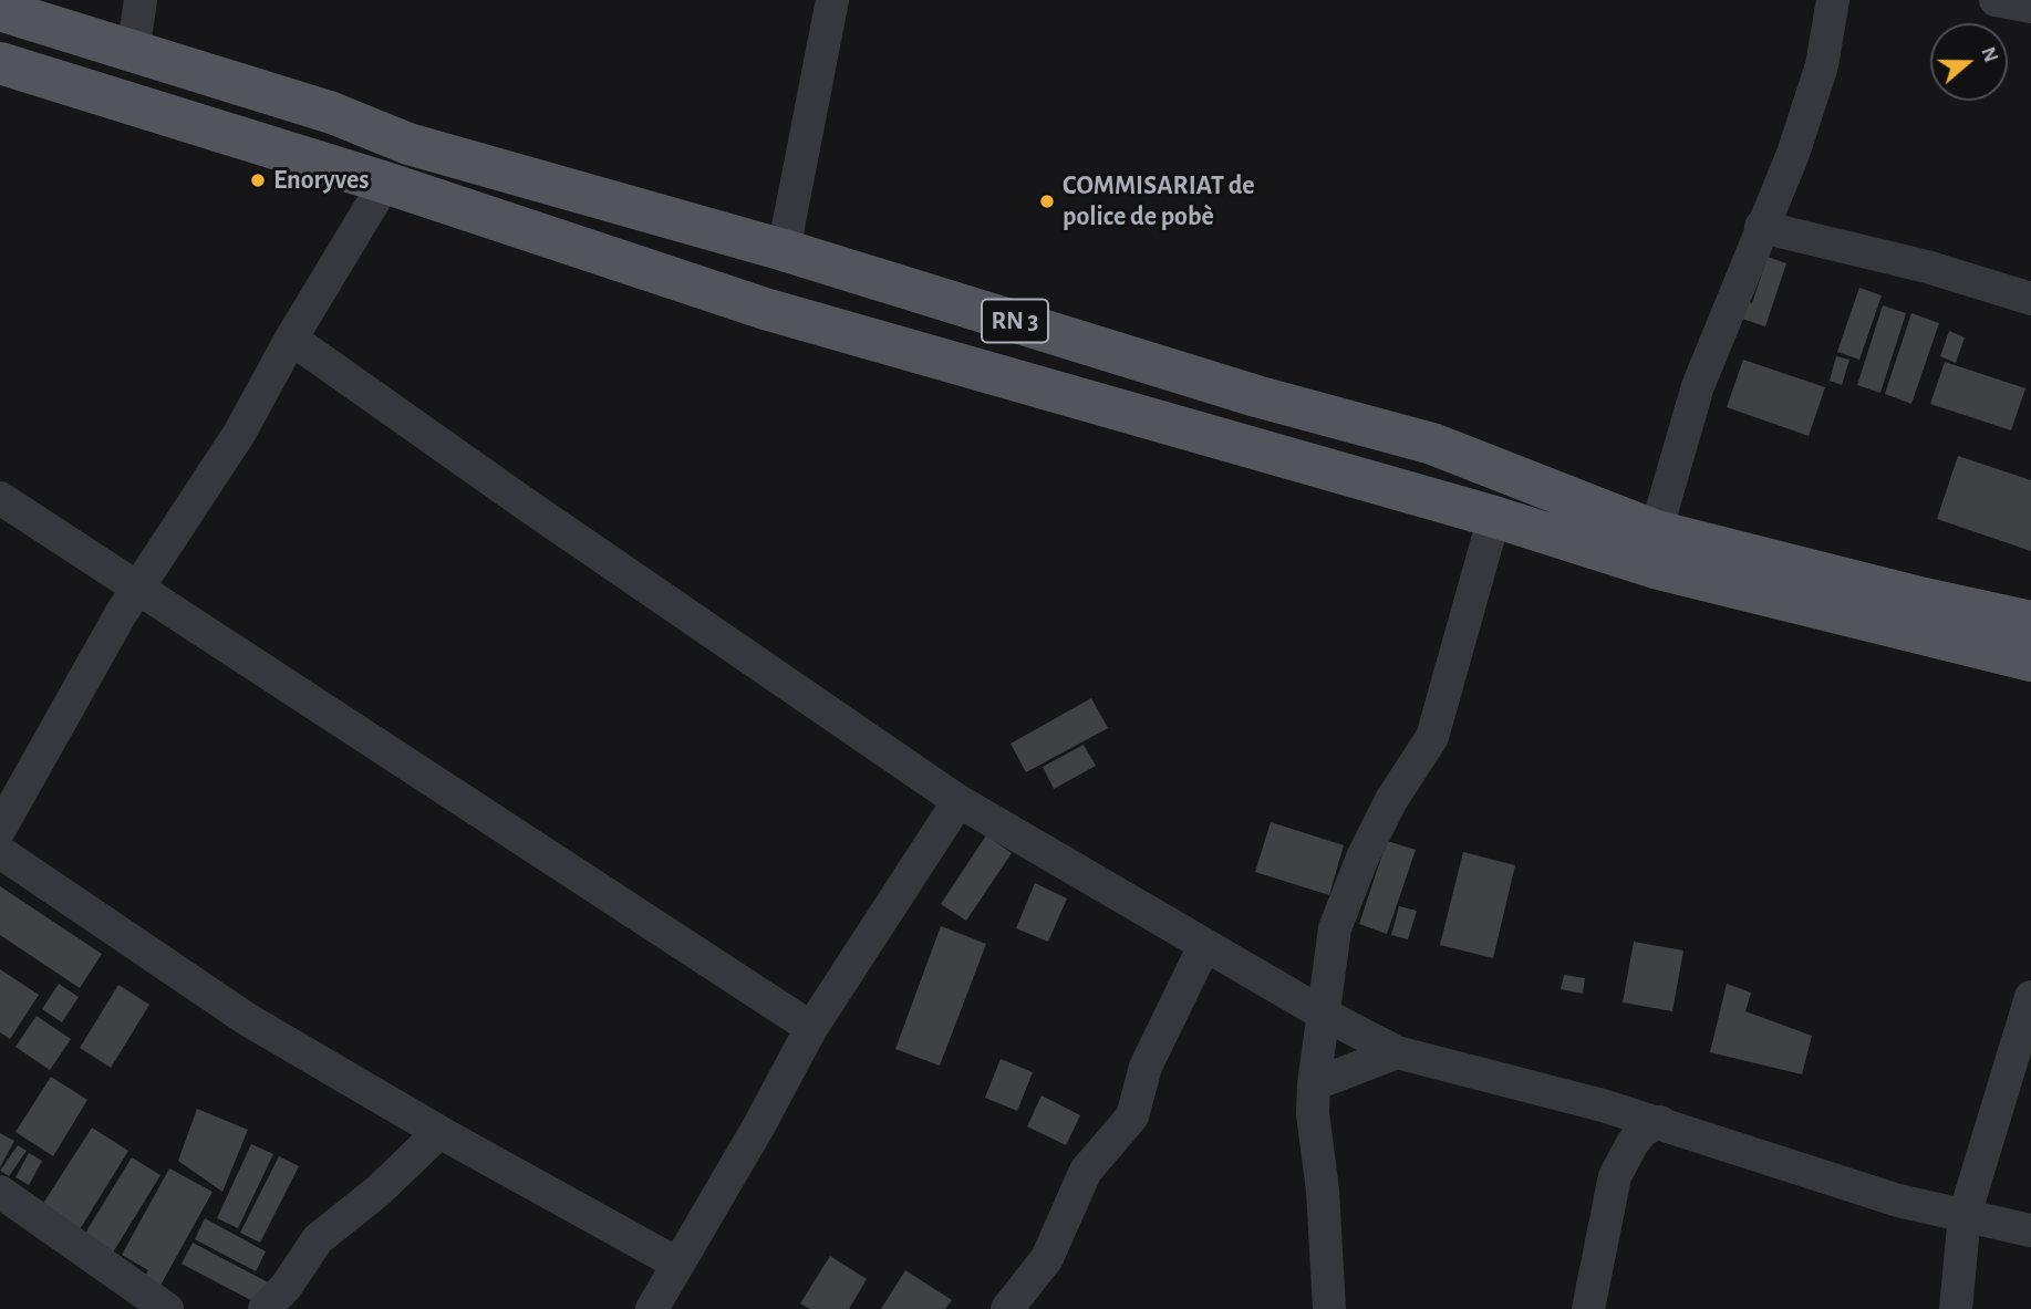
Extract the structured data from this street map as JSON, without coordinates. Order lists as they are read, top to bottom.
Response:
{
  "streets": {
    "main road": ["RN 3"]
  },
  "places": ["Enoryves", "COMMISARIAT de police de pobè"],
  "north": "right"
}
